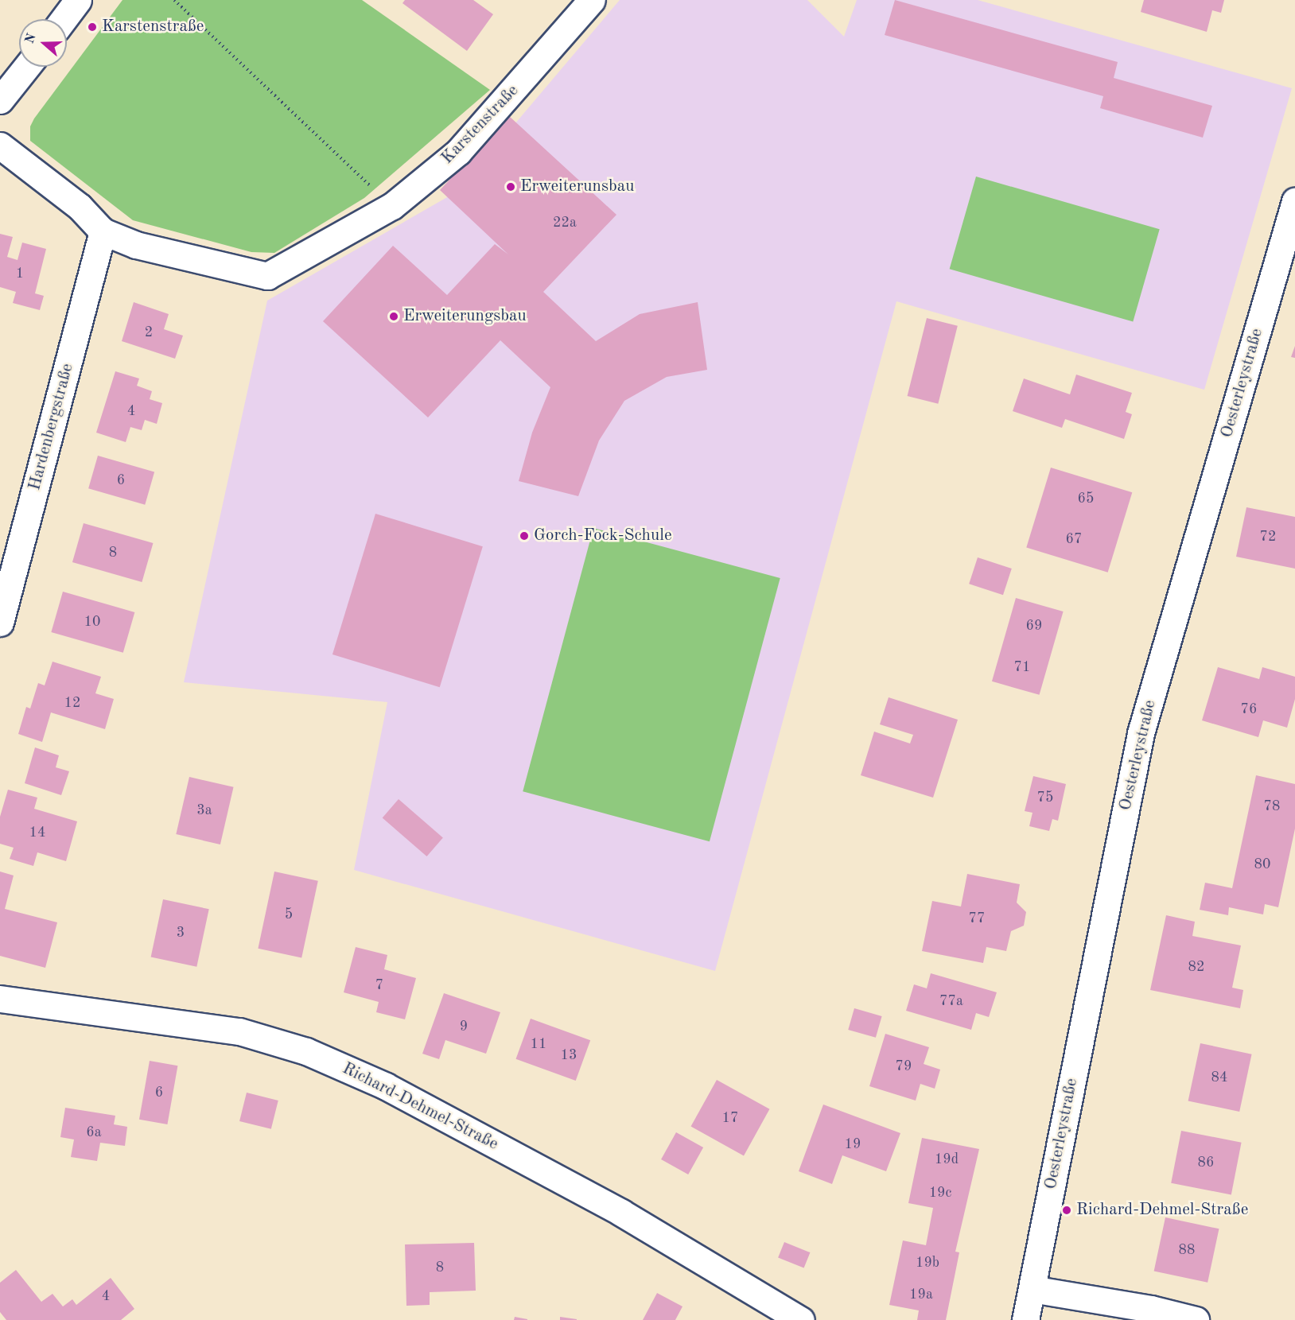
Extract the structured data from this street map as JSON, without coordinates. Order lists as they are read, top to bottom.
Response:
{
  "streets": {
    "street": [
      "Karstenstraße",
      "Oesterleystraße",
      "Hardenbergstraße",
      "Richard-Dehmel-Straße"
    ]
  },
  "crossings": [
    ["Karstenstraße", "Hardenbergstraße"]
  ],
  "places": [
    "Karstenstraße",
    "Erweiterunsbau",
    "Erweiterungsbau",
    "Gorch-Fock-Schule",
    "Richard-Dehmel-Straße"
  ],
  "house_numbers": [
    "22a",
    "1",
    "2",
    "4",
    "6",
    "65",
    "72",
    "67",
    "8",
    "10",
    "69",
    "71",
    "12",
    "76",
    "75",
    "78",
    "3a",
    "14",
    "80",
    "5",
    "77",
    "3",
    "82",
    "7",
    "77a",
    "9",
    "11",
    "13",
    "79",
    "84",
    "6",
    "17",
    "6a",
    "19",
    "19d",
    "86",
    "19c",
    "88",
    "19b",
    "8",
    "19a",
    "4"
  ],
  "north": "left"
}
